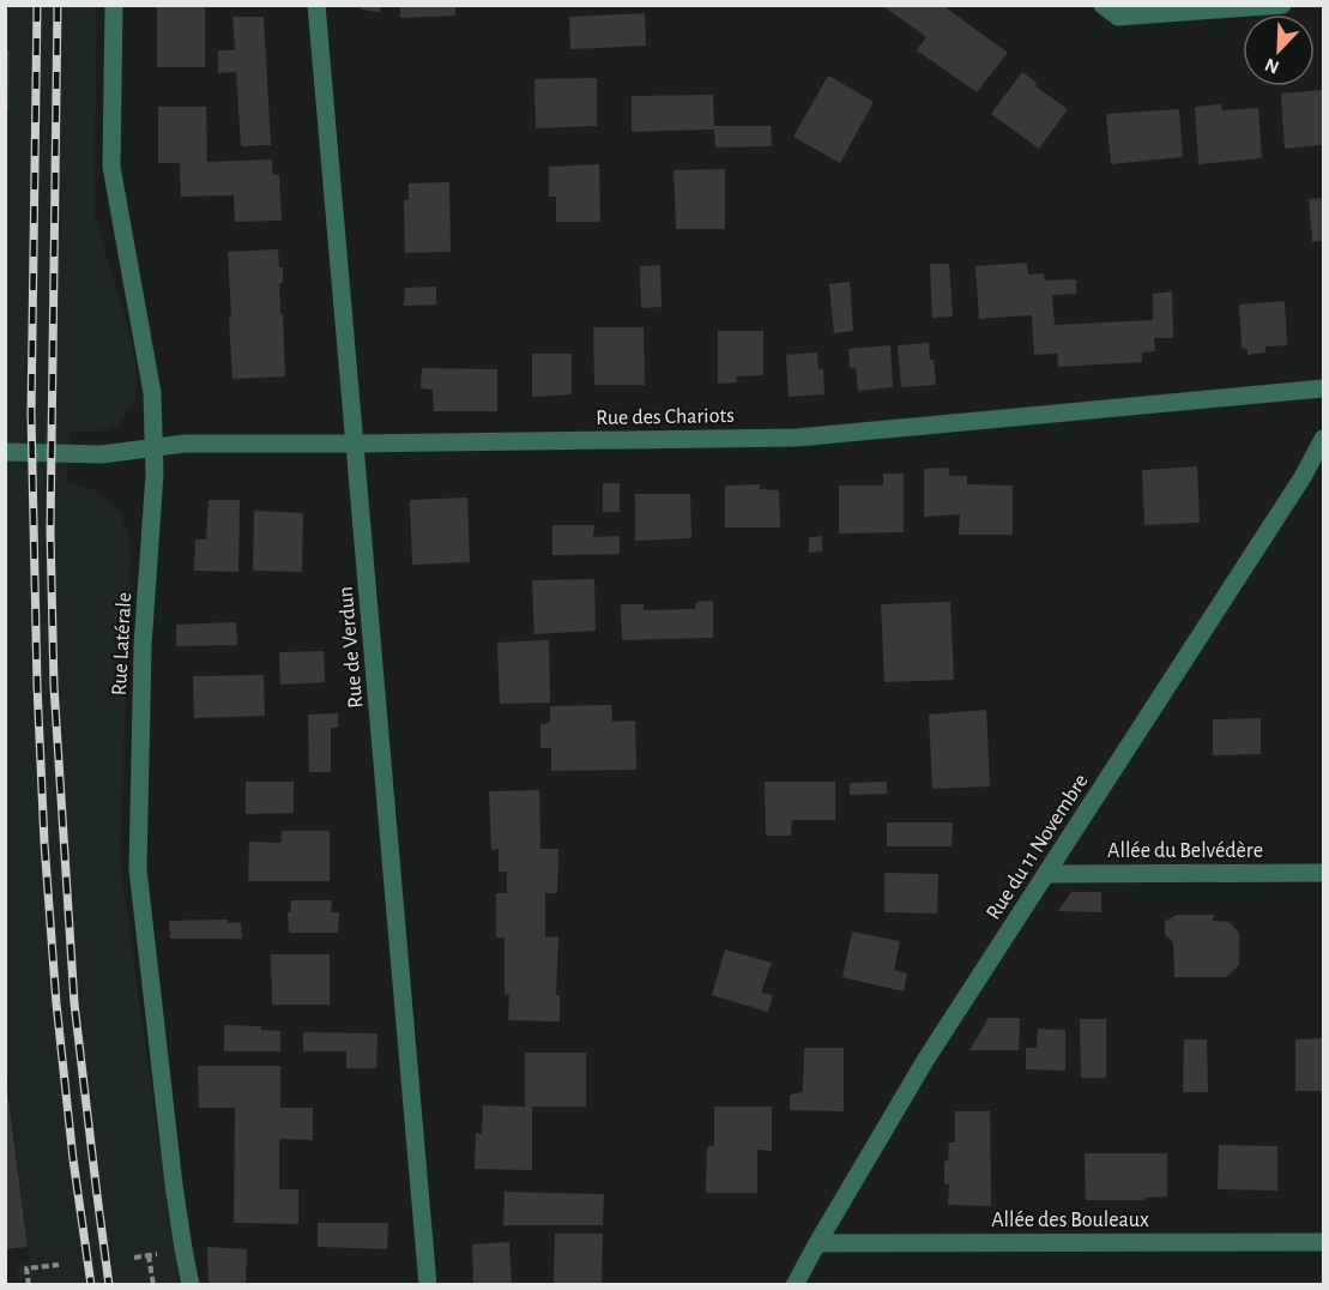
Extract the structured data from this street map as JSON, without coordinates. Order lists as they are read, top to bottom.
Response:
{
  "streets": {
    "street": [
      "Rue des Chariots",
      "Rue Latérale",
      "Rue de Verdun",
      "Rue du 11 Novembre",
      "Allée du Belvédère",
      "Allée des Bouleaux"
    ]
  },
  "crossings": [
    ["Rue des Chariots", "Rue Latérale"],
    ["Rue des Chariots", "Rue de Verdun"],
    ["Rue du 11 Novembre", "Allée du Belvédère"],
    ["Rue du 11 Novembre", "Allée des Bouleaux"]
  ],
  "north": "bottom left"
}
